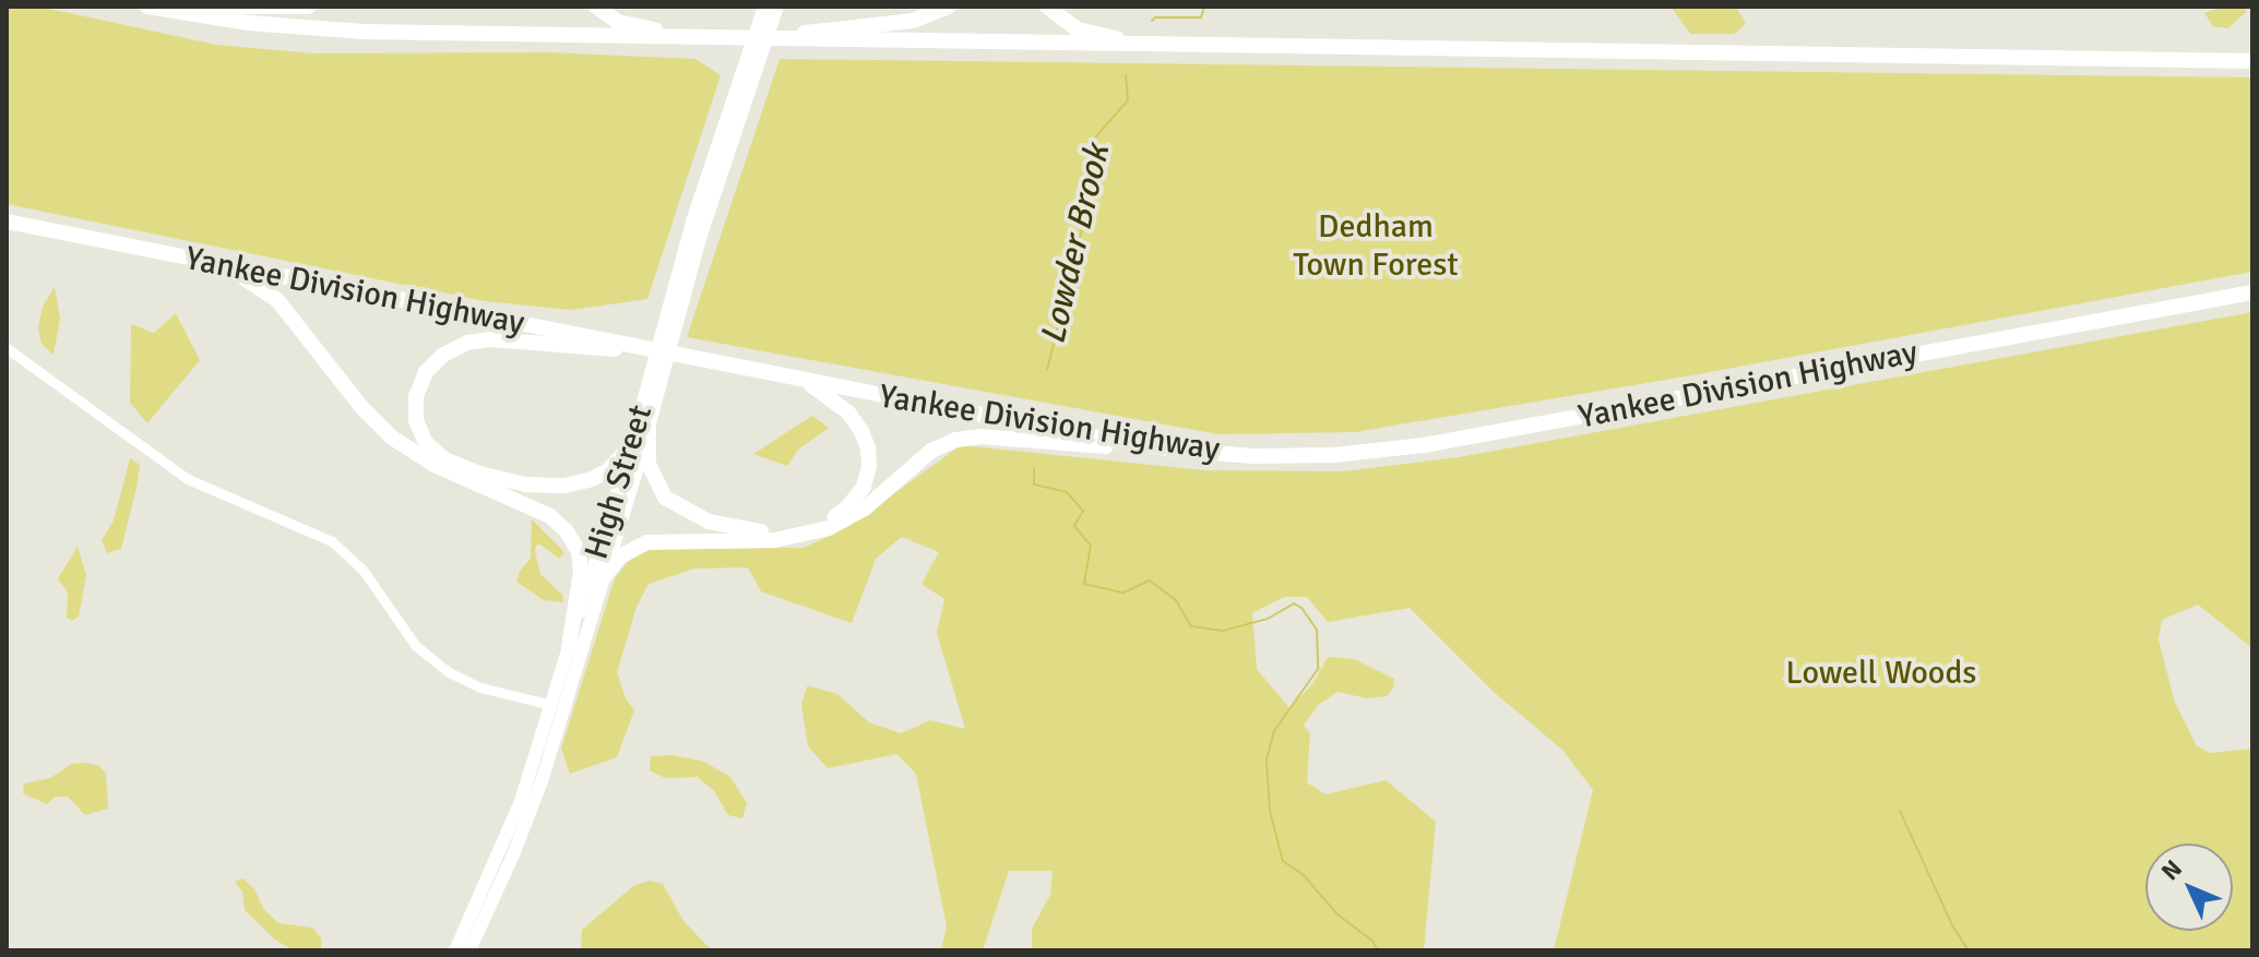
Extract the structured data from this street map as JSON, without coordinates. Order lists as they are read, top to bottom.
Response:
{
  "streets": {
    "highway": ["Yankee Division Highway"],
    "main road": ["High Street"]
  },
  "water": ["Lowder Brook"],
  "parks": ["Dedham Town Forest", "Lowell Woods"],
  "north": "top left"
}
